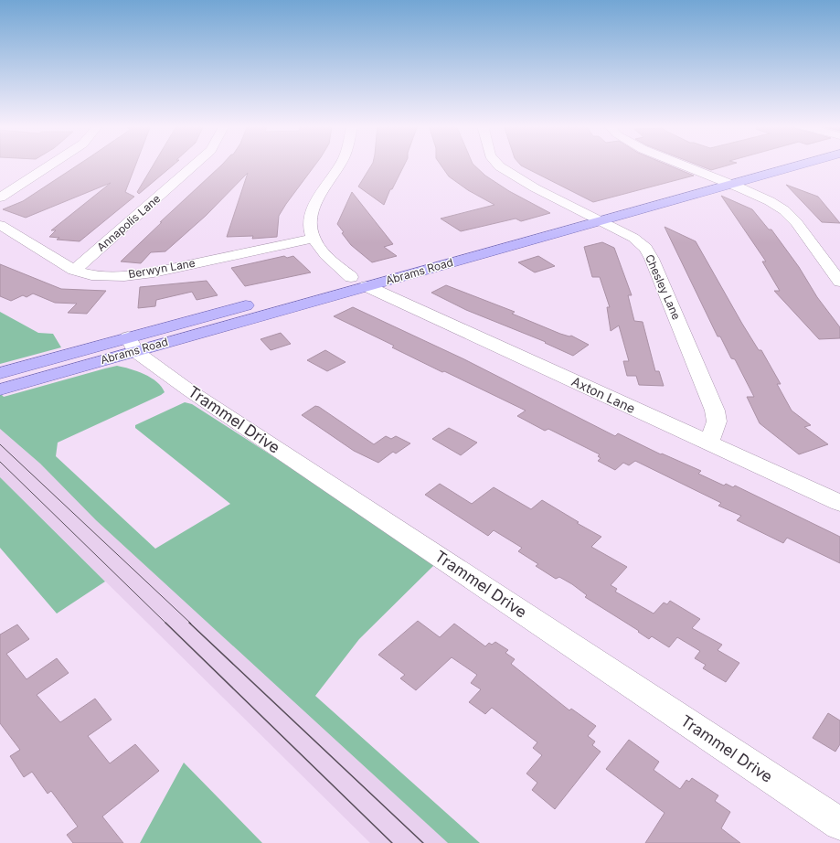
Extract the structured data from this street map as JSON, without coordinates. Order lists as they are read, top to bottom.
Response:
{
  "streets": {
    "main road": ["Abrams Road"],
    "street": [
      "Annapolis Lane",
      "Berwyn Lane",
      "Chesley Lane",
      "Axton Lane",
      "Trammel Drive"
    ]
  },
  "crossings": [
    ["Annapolis Lane", "Berwyn Lane"],
    ["Berwyn Lane", "Axton Lane"],
    ["Abrams Road", "Chesley Lane"],
    ["Abrams Road", "Axton Lane"],
    ["Abrams Road", "Trammel Drive"],
    ["Chesley Lane", "Axton Lane"]
  ]
}
